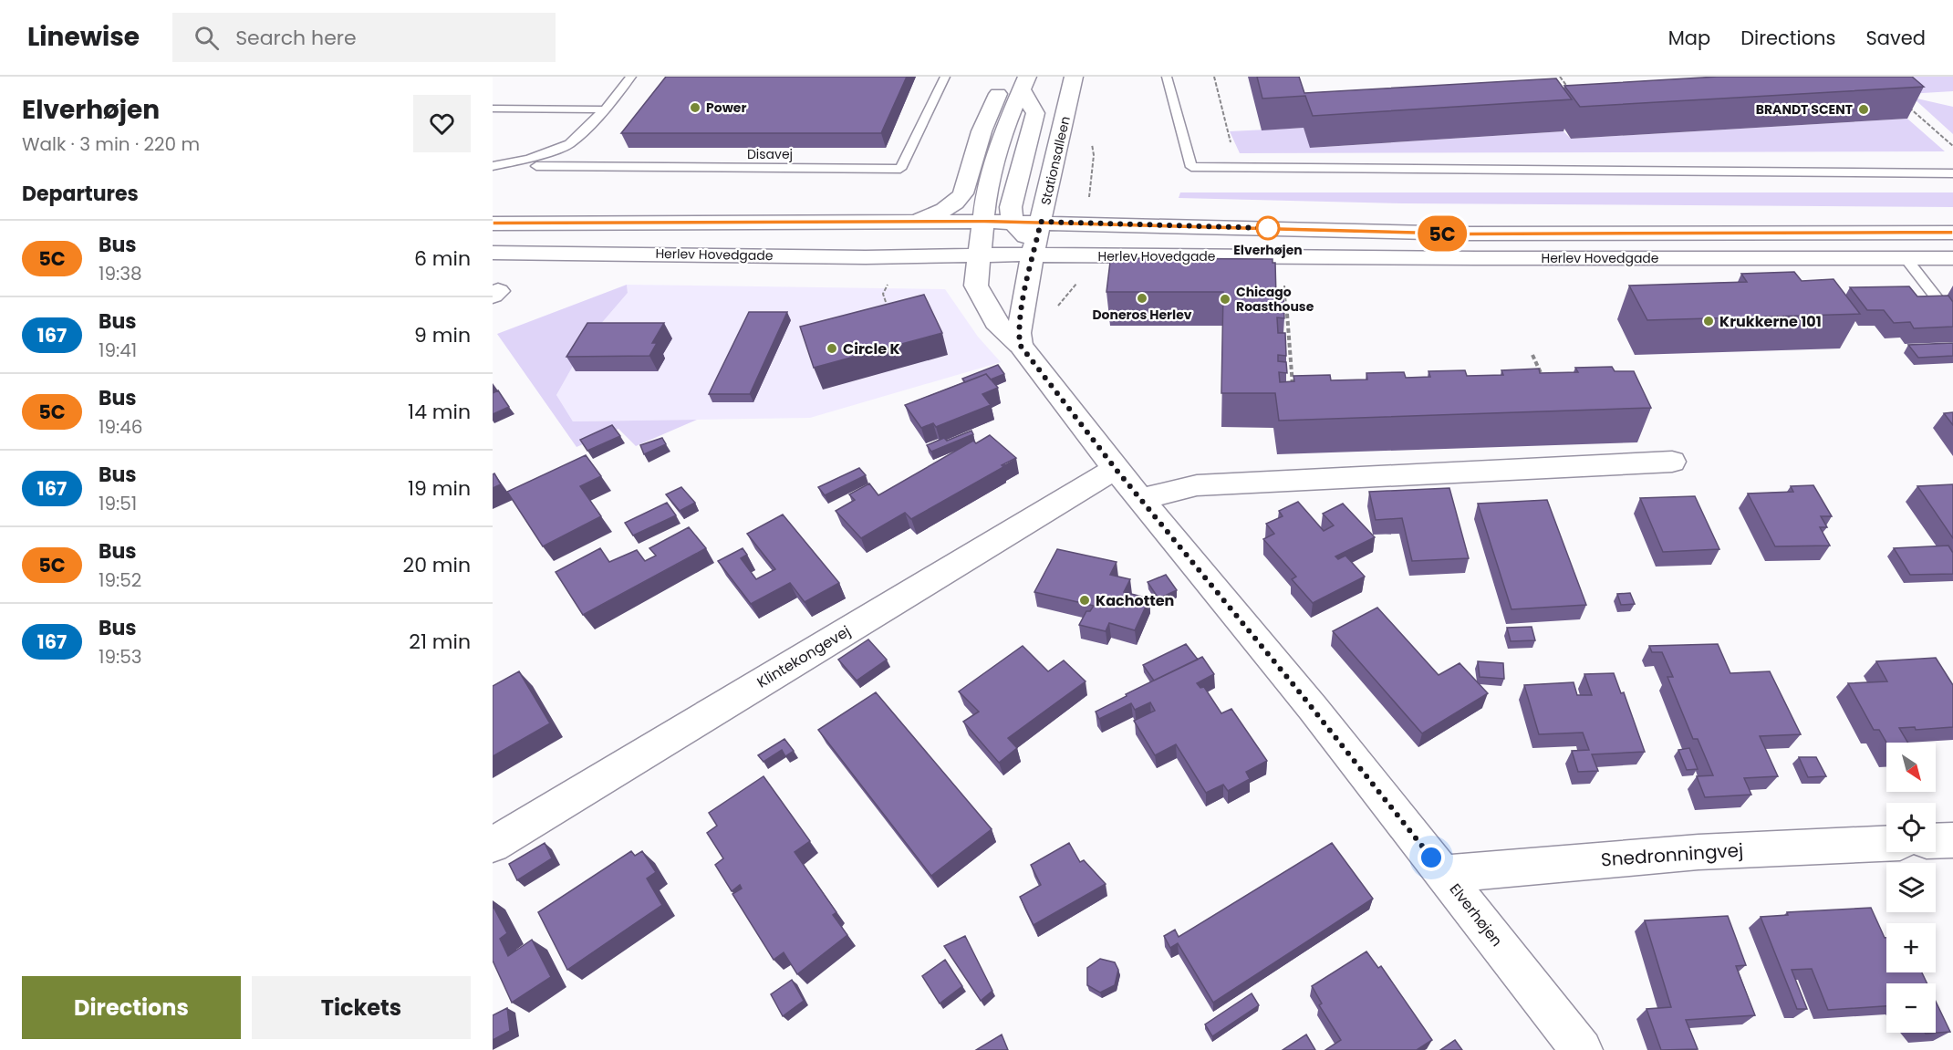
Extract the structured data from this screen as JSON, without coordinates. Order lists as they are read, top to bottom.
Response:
{
  "streets": {
    "street": [
      "Stationsalleen",
      "Herlev Hovedgade",
      "Klintekongevej",
      "Snedronningvej",
      "Elverhøjen"
    ],
    "lane": ["Disavej"]
  },
  "crossings": [
    ["Stationsalleen", "Herlev Hovedgade"],
    ["Herlev Hovedgade", "Elverhøjen"],
    ["Klintekongevej", "Elverhøjen"],
    ["Snedronningvej", "Elverhøjen"]
  ],
  "places": [
    "Power",
    "BRANDT SCENT",
    "Elverhøjen",
    "Doneros Herlev",
    "Chicago Roasthouse",
    "Krukkerne 101",
    "Circle K",
    "Kachotten"
  ],
  "lines": ["bus line 5C"],
  "north": "bottom right",
  "page": {
    "header": "Linewise",
    "search": "Search here",
    "nav": ["Map", "Directions", "Saved"],
    "heading": [
      ["Elverhøjen", "Walk · 3 min · 220 m"],
      "Departures"
    ],
    "on_map": "5C",
    "list": [
      {
        "mark": "5C",
        "name": "Bus",
        "note": "19:38",
        "value": "6 min"
      },
      {
        "mark": "167",
        "name": "Bus",
        "note": "19:41",
        "value": "9 min"
      },
      {
        "mark": "5C",
        "name": "Bus",
        "note": "19:46",
        "value": "14 min"
      },
      {
        "mark": "167",
        "name": "Bus",
        "note": "19:51",
        "value": "19 min"
      },
      {
        "mark": "5C",
        "name": "Bus",
        "note": "19:52",
        "value": "20 min"
      },
      {
        "mark": "167",
        "name": "Bus",
        "note": "19:53",
        "value": "21 min"
      }
    ],
    "map_buttons": ["+", "−"],
    "buttons": ["Directions", "Tickets"]
  }
}
